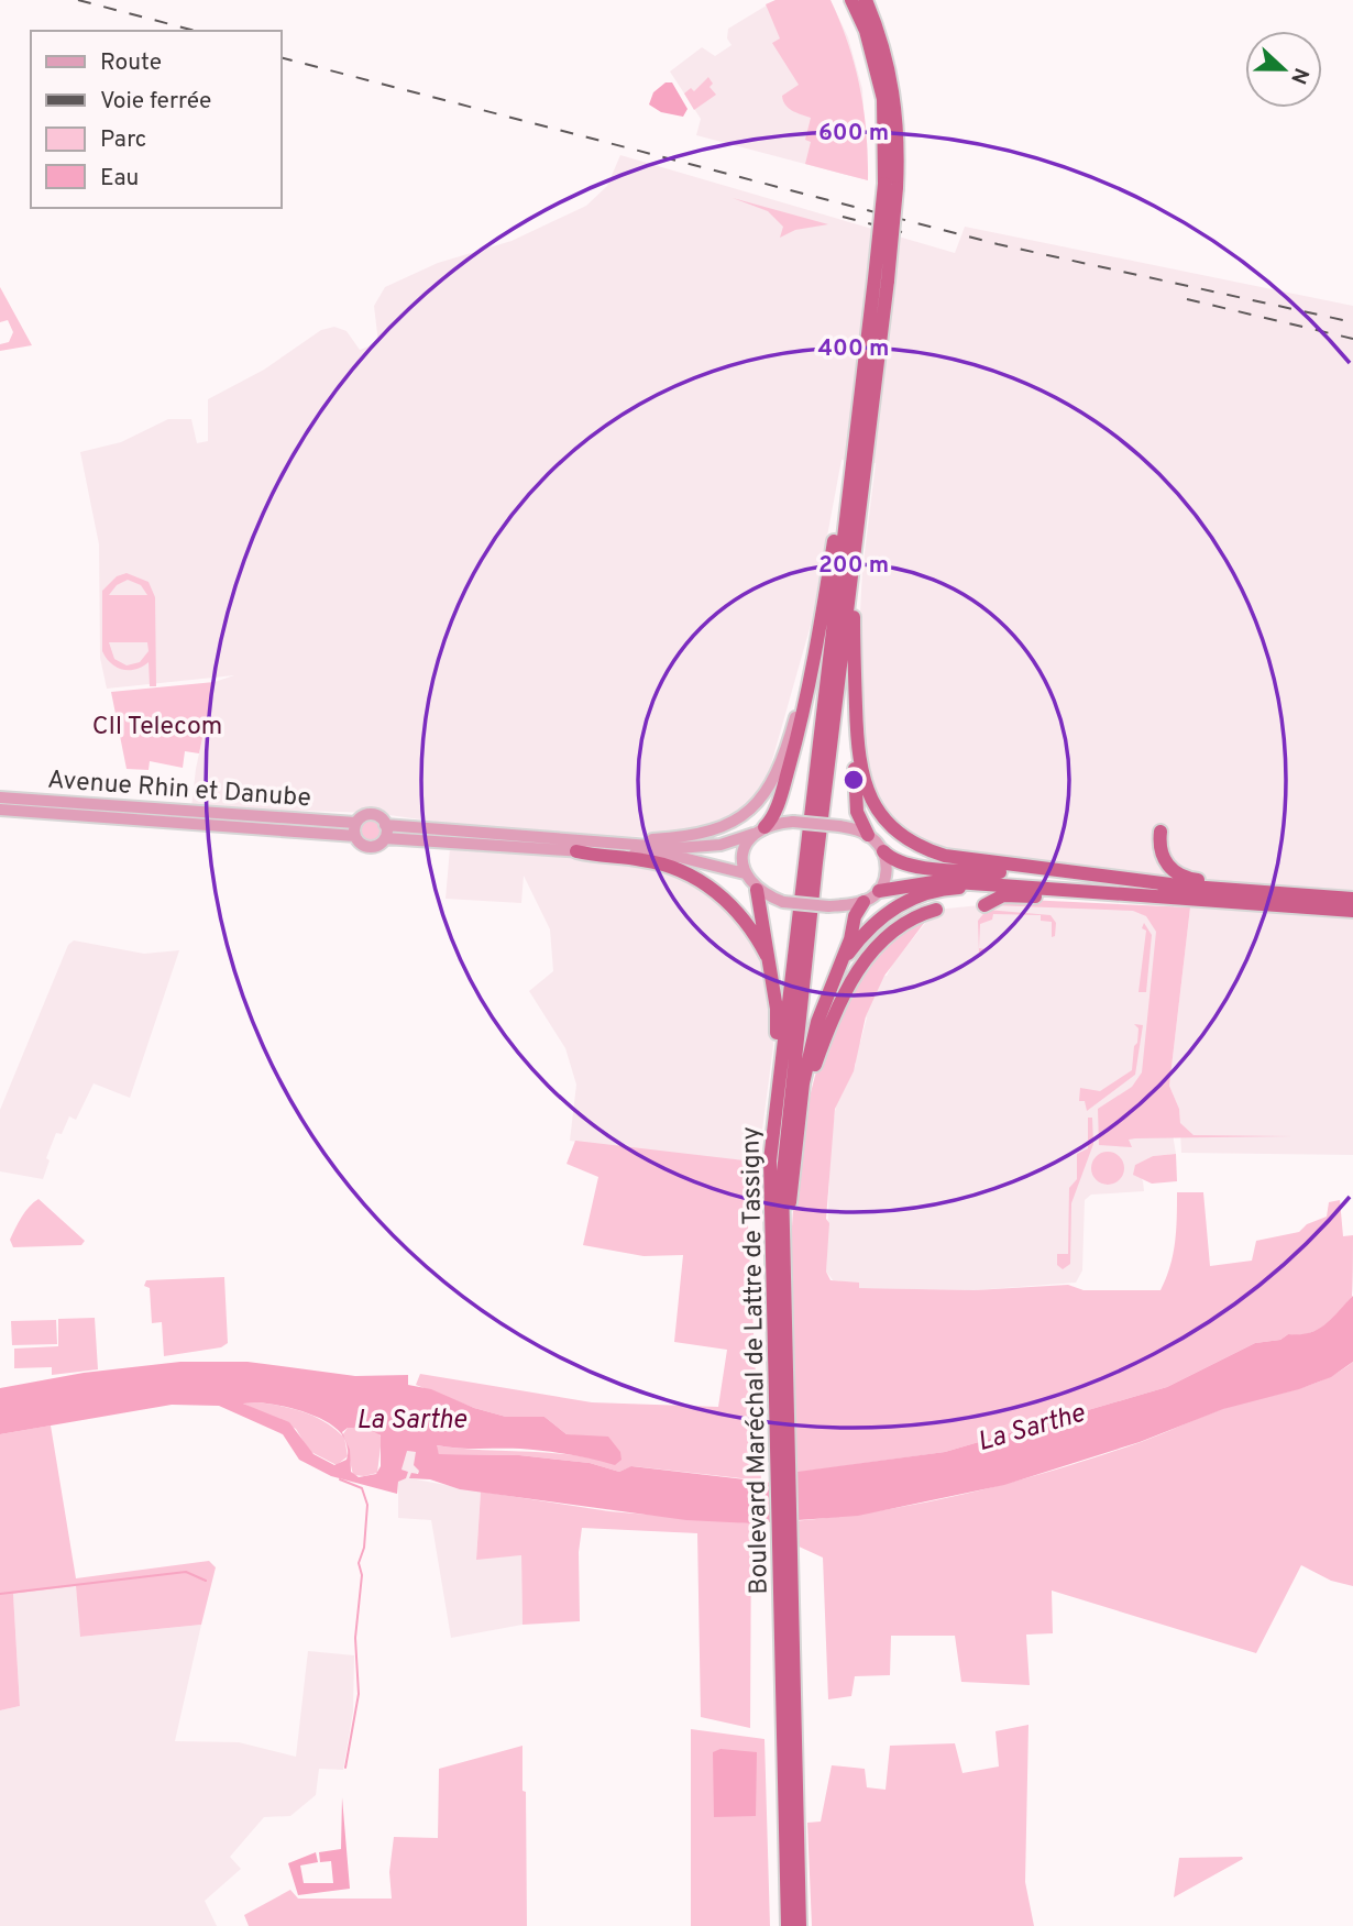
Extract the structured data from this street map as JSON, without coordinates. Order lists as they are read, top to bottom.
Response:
{
  "streets": {
    "highway": ["Boulevard Maréchal de Lattre de Tassigny"],
    "main road": ["Avenue Rhin et Danube"]
  },
  "water": ["La Sarthe"],
  "parks": ["CII Telecom"],
  "legend": [
    "Route",
    "Voie ferrée",
    "Parc",
    "Eau"
  ],
  "north": "right",
  "rings": ["600 m", "400 m", "200 m"]
}
